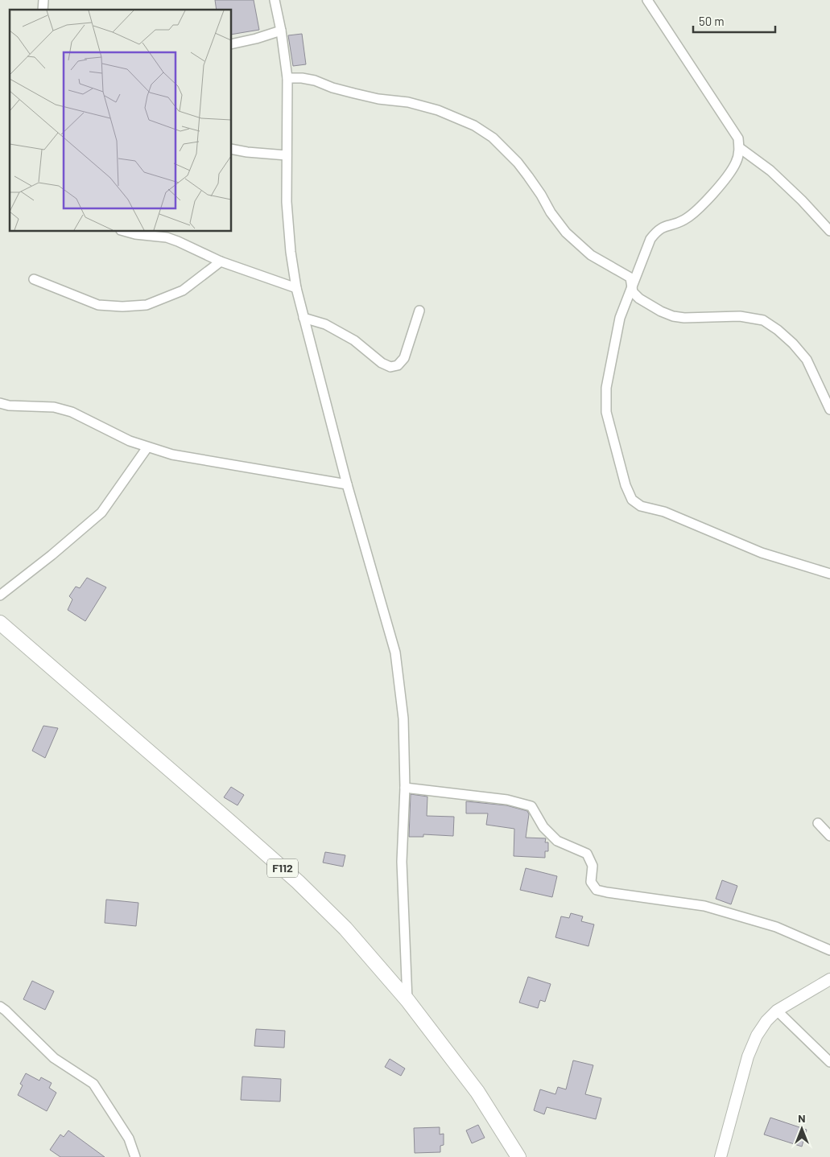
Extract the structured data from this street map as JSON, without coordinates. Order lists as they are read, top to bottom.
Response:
{
  "streets": {
    "main road": ["F112"]
  },
  "scale_bar": "50 m",
  "north": "top"
}
